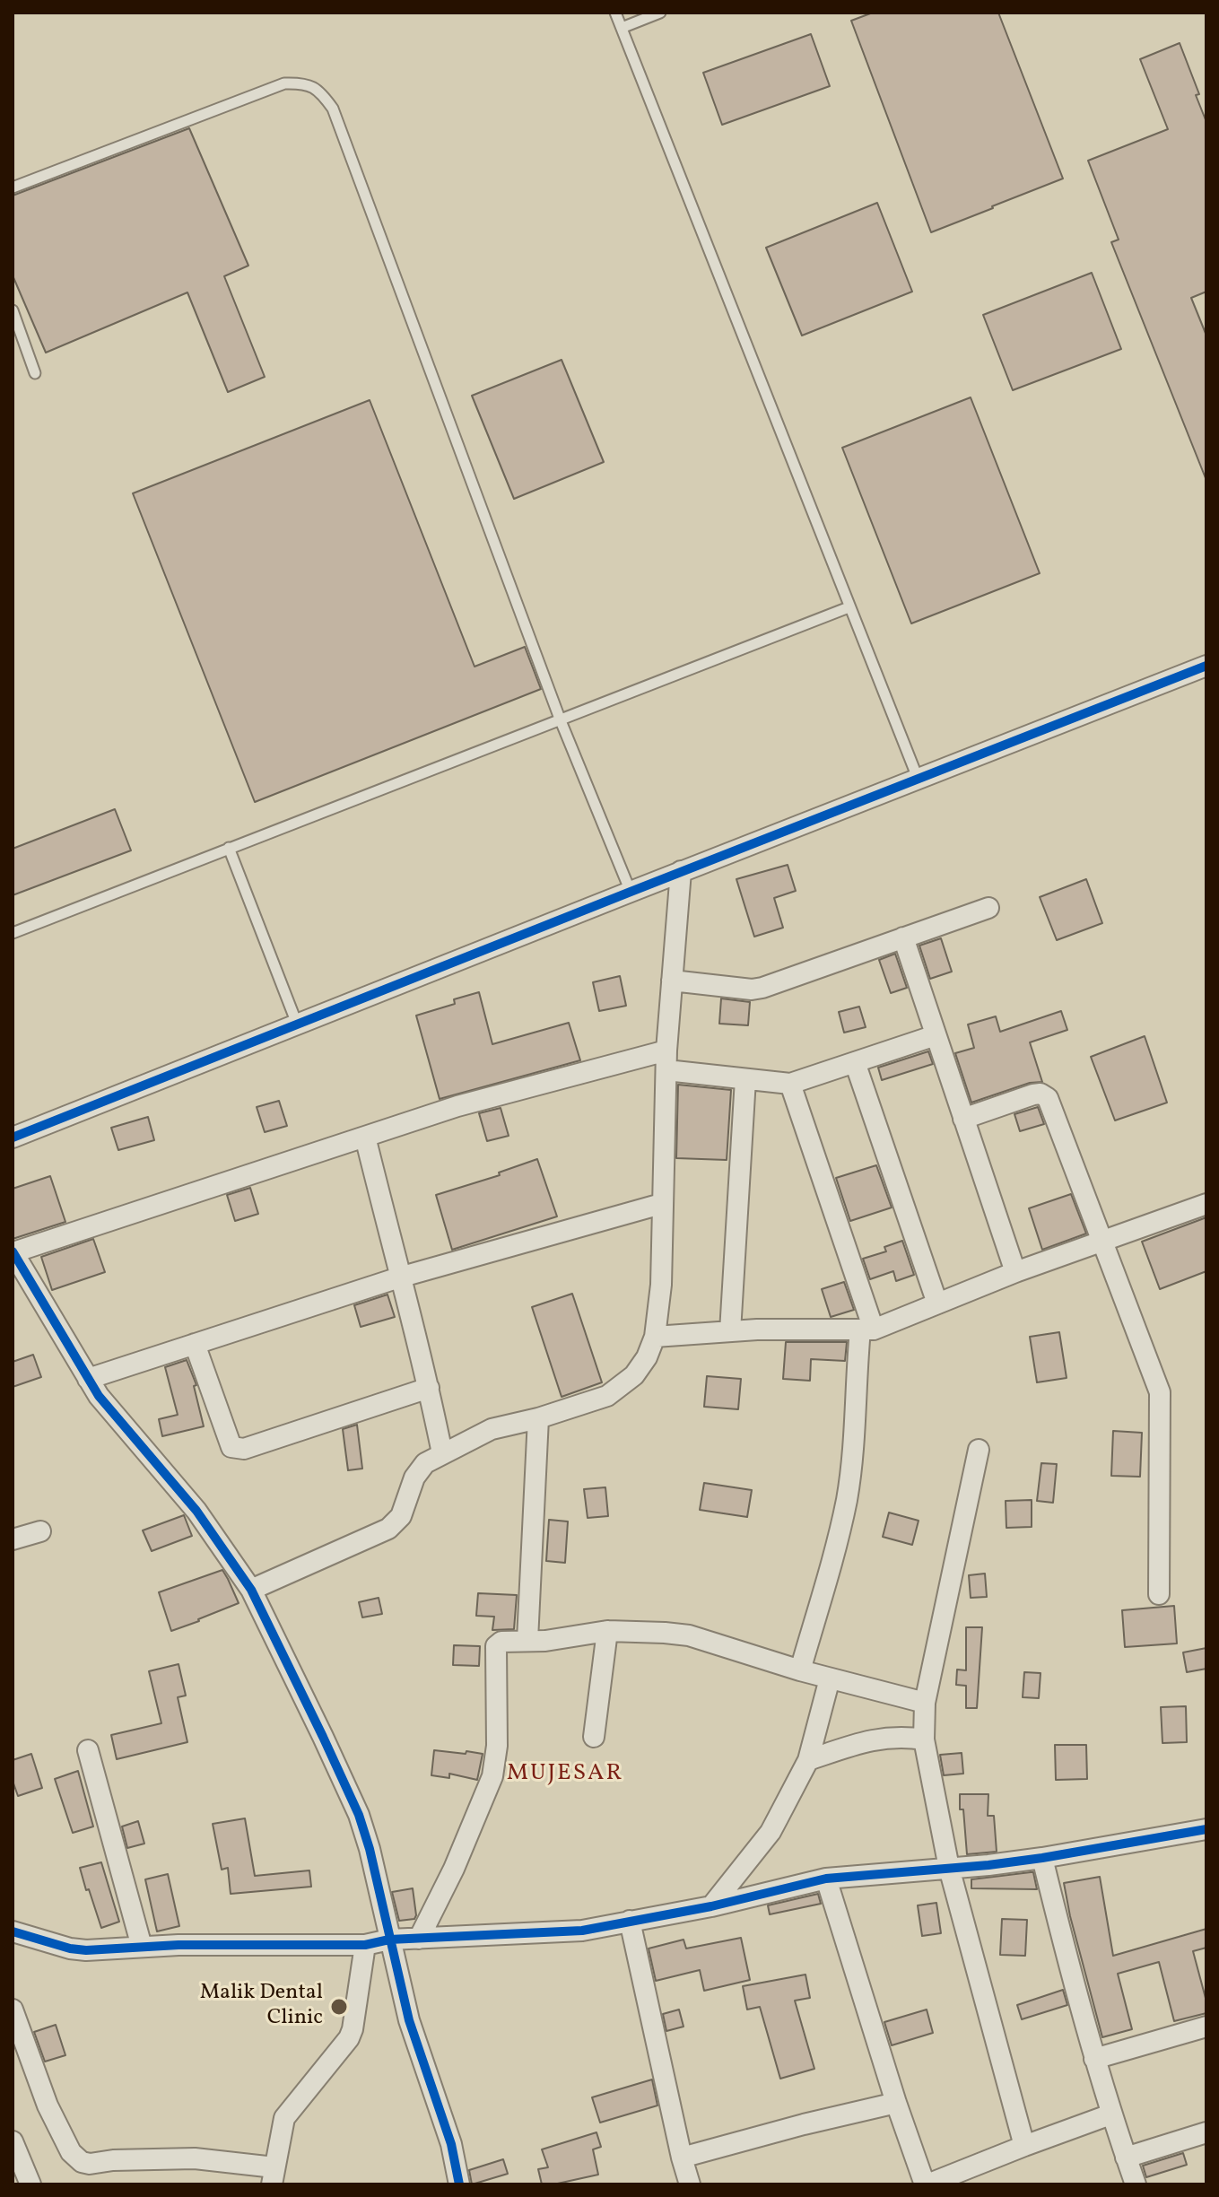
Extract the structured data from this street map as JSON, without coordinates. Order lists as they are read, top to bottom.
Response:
{
  "districts": ["MUJESAR"],
  "places": ["Malik Dental Clinic"]
}
